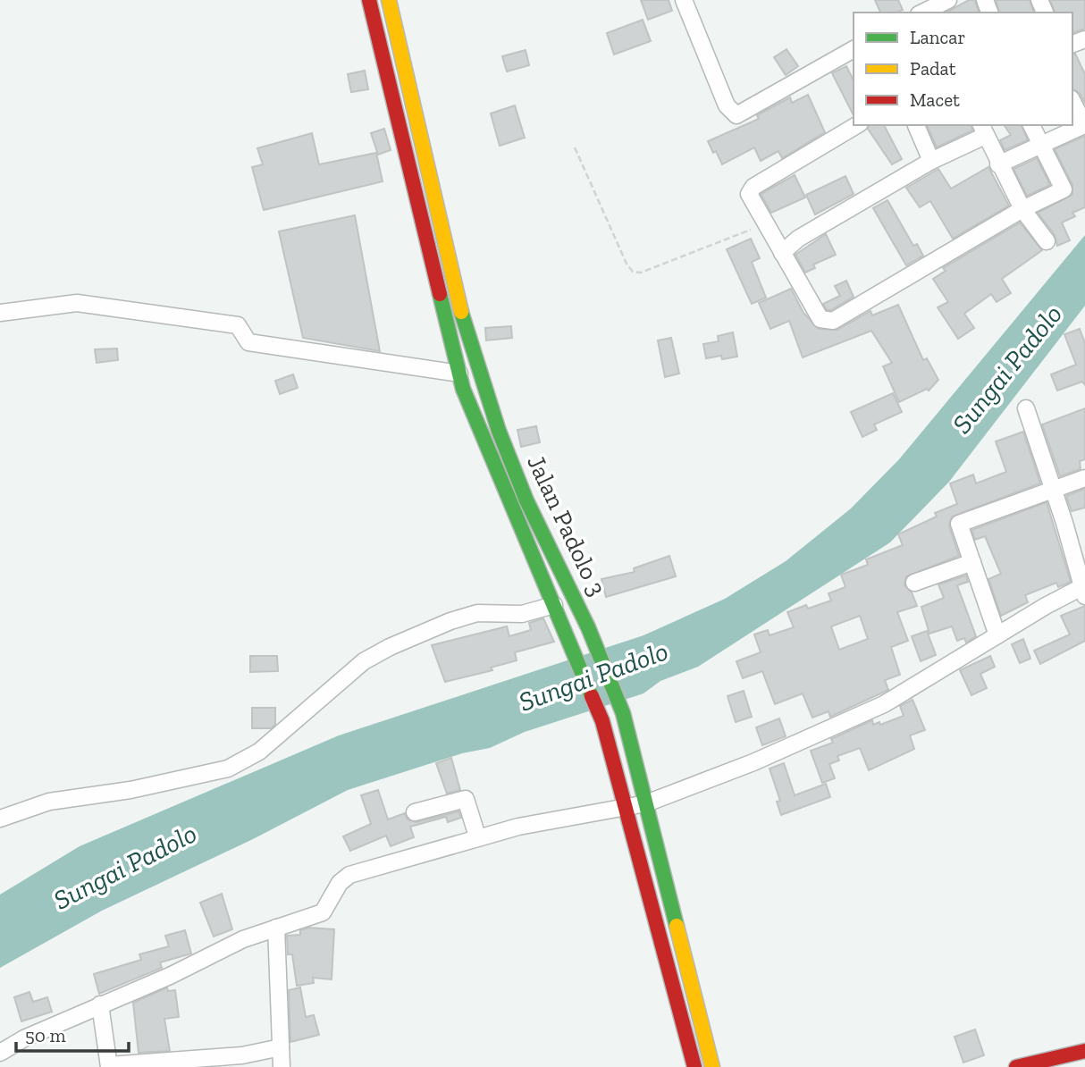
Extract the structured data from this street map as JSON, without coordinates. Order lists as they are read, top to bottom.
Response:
{
  "streets": {
    "street": ["Jalan Padolo 3"]
  },
  "water": ["Sungai Padolo"],
  "legend": ["Lancar", "Padat", "Macet"],
  "scale_bar": "50 m"
}
